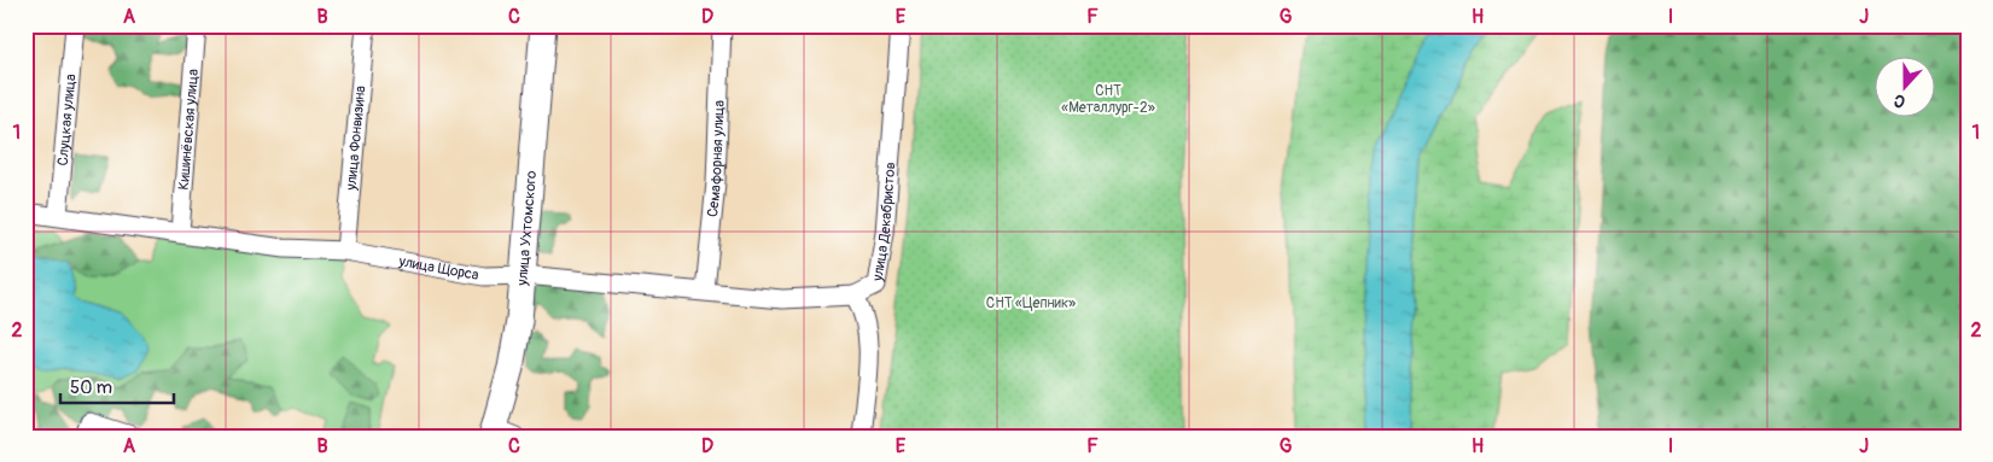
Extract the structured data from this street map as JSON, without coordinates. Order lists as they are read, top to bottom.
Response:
{
  "streets": {
    "street": [
      "Слуцкая улица",
      "Кишинёвская улица",
      "улица Фонвизина",
      "Семафорная улица",
      "улица Декабристов",
      "улица Ухтомского",
      "улица Щорса"
    ]
  },
  "crossings": [
    ["Слуцкая улица", "улица Щорса"],
    ["Кишинёвская улица", "улица Щорса"],
    ["улица Фонвизина", "улица Щорса"],
    ["Семафорная улица", "улица Щорса"],
    ["улица Декабристов", "улица Щорса"],
    ["улица Ухтомского", "улица Щорса"]
  ],
  "parks": ["СНТ «Металлург-2»", "СНТ «Цепник»"],
  "scale_bar": "50 m",
  "north": "bottom",
  "grid": {
    "columns": [
      "A",
      "B",
      "C",
      "D",
      "E",
      "F",
      "G",
      "H",
      "I",
      "J"
    ],
    "rows": ["1", "2"]
  }
}
